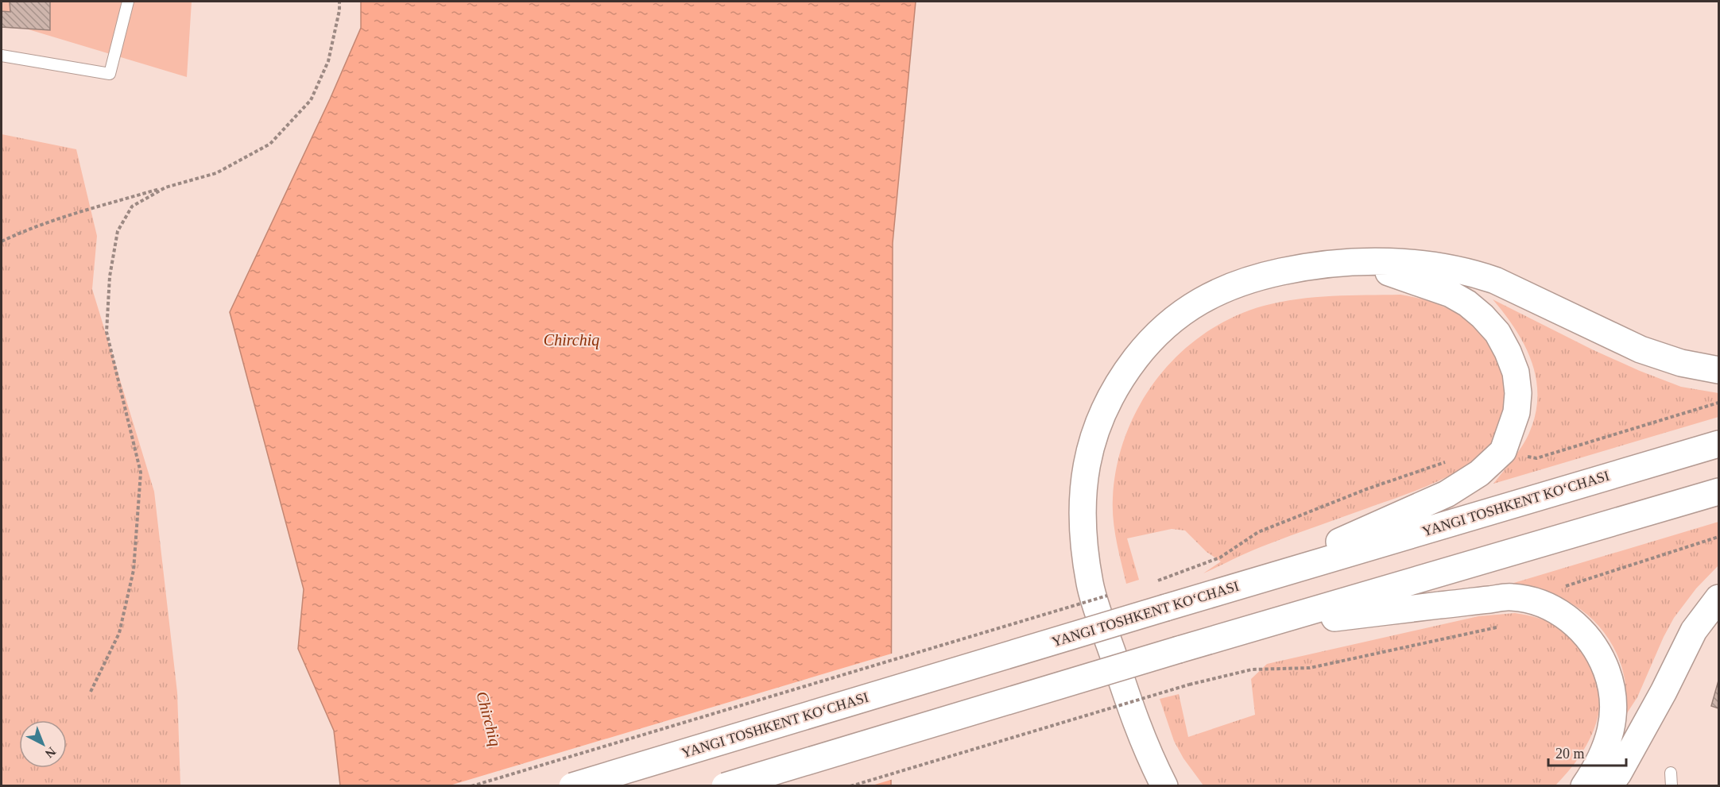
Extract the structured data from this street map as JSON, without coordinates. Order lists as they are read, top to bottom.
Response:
{
  "streets": {
    "highway": ["YANGI TOSHKENT KO‘CHASI"]
  },
  "water": ["Chirchiq"],
  "scale_bar": "20 m",
  "north": "bottom right"
}
